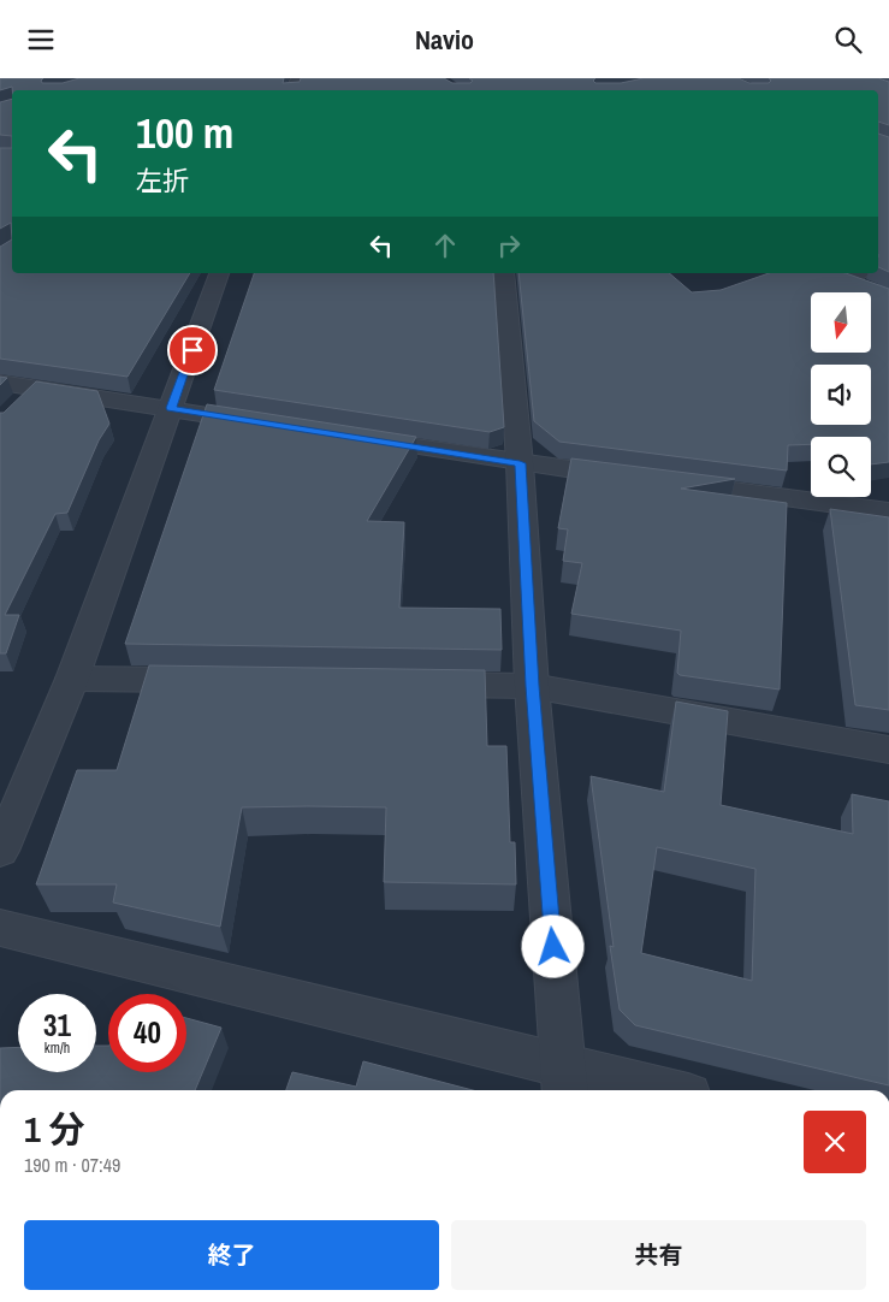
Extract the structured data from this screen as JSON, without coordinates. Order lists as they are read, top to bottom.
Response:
{
  "north": "bottom",
  "page": {
    "header": "Navio",
    "turn": ["100 m", "左折"],
    "speed": "31 km/h",
    "limit": "40",
    "heading": ["1 分", "190 m · 07:49"],
    "buttons": ["終了", "共有"]
  }
}
